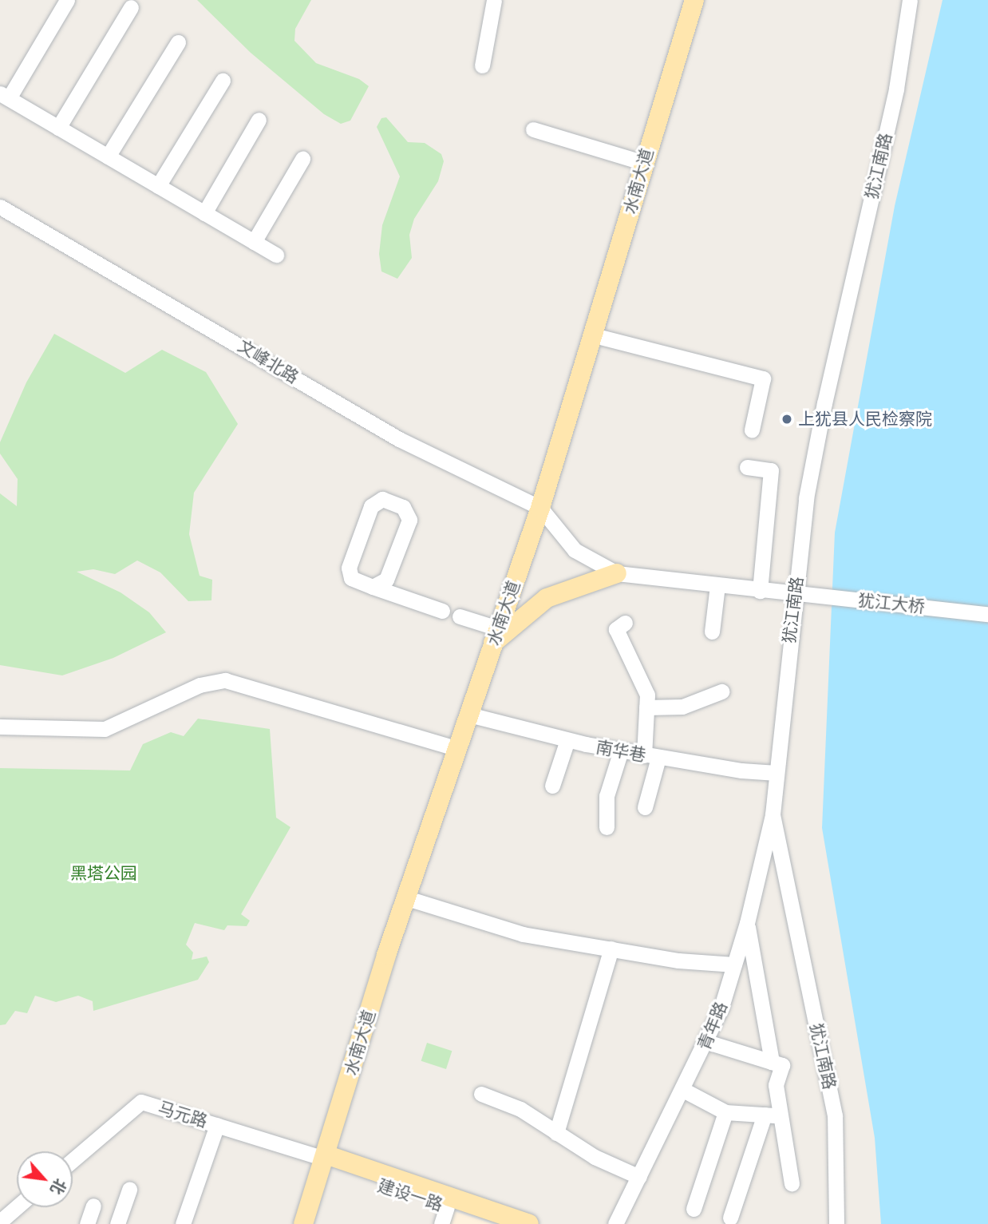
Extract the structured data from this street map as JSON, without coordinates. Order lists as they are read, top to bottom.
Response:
{
  "streets": {
    "main road": ["水南大道", "建设一路"],
    "street": [
      "犹江南路",
      "文峰北路",
      "犹江大桥",
      "南华巷",
      "青年路",
      "马元路"
    ]
  },
  "crossings": [
    ["犹江南路", "犹江大桥"],
    ["犹江南路", "南华巷"],
    ["犹江南路", "青年路"],
    ["水南大道", "文峰北路"],
    ["水南大道", "南华巷"],
    ["水南大道", "马元路"],
    ["水南大道", "建设一路"],
    ["马元路", "建设一路"]
  ],
  "parks": ["黑塔公园"],
  "places": ["上犹县人民检察院"],
  "north": "bottom right"
}
